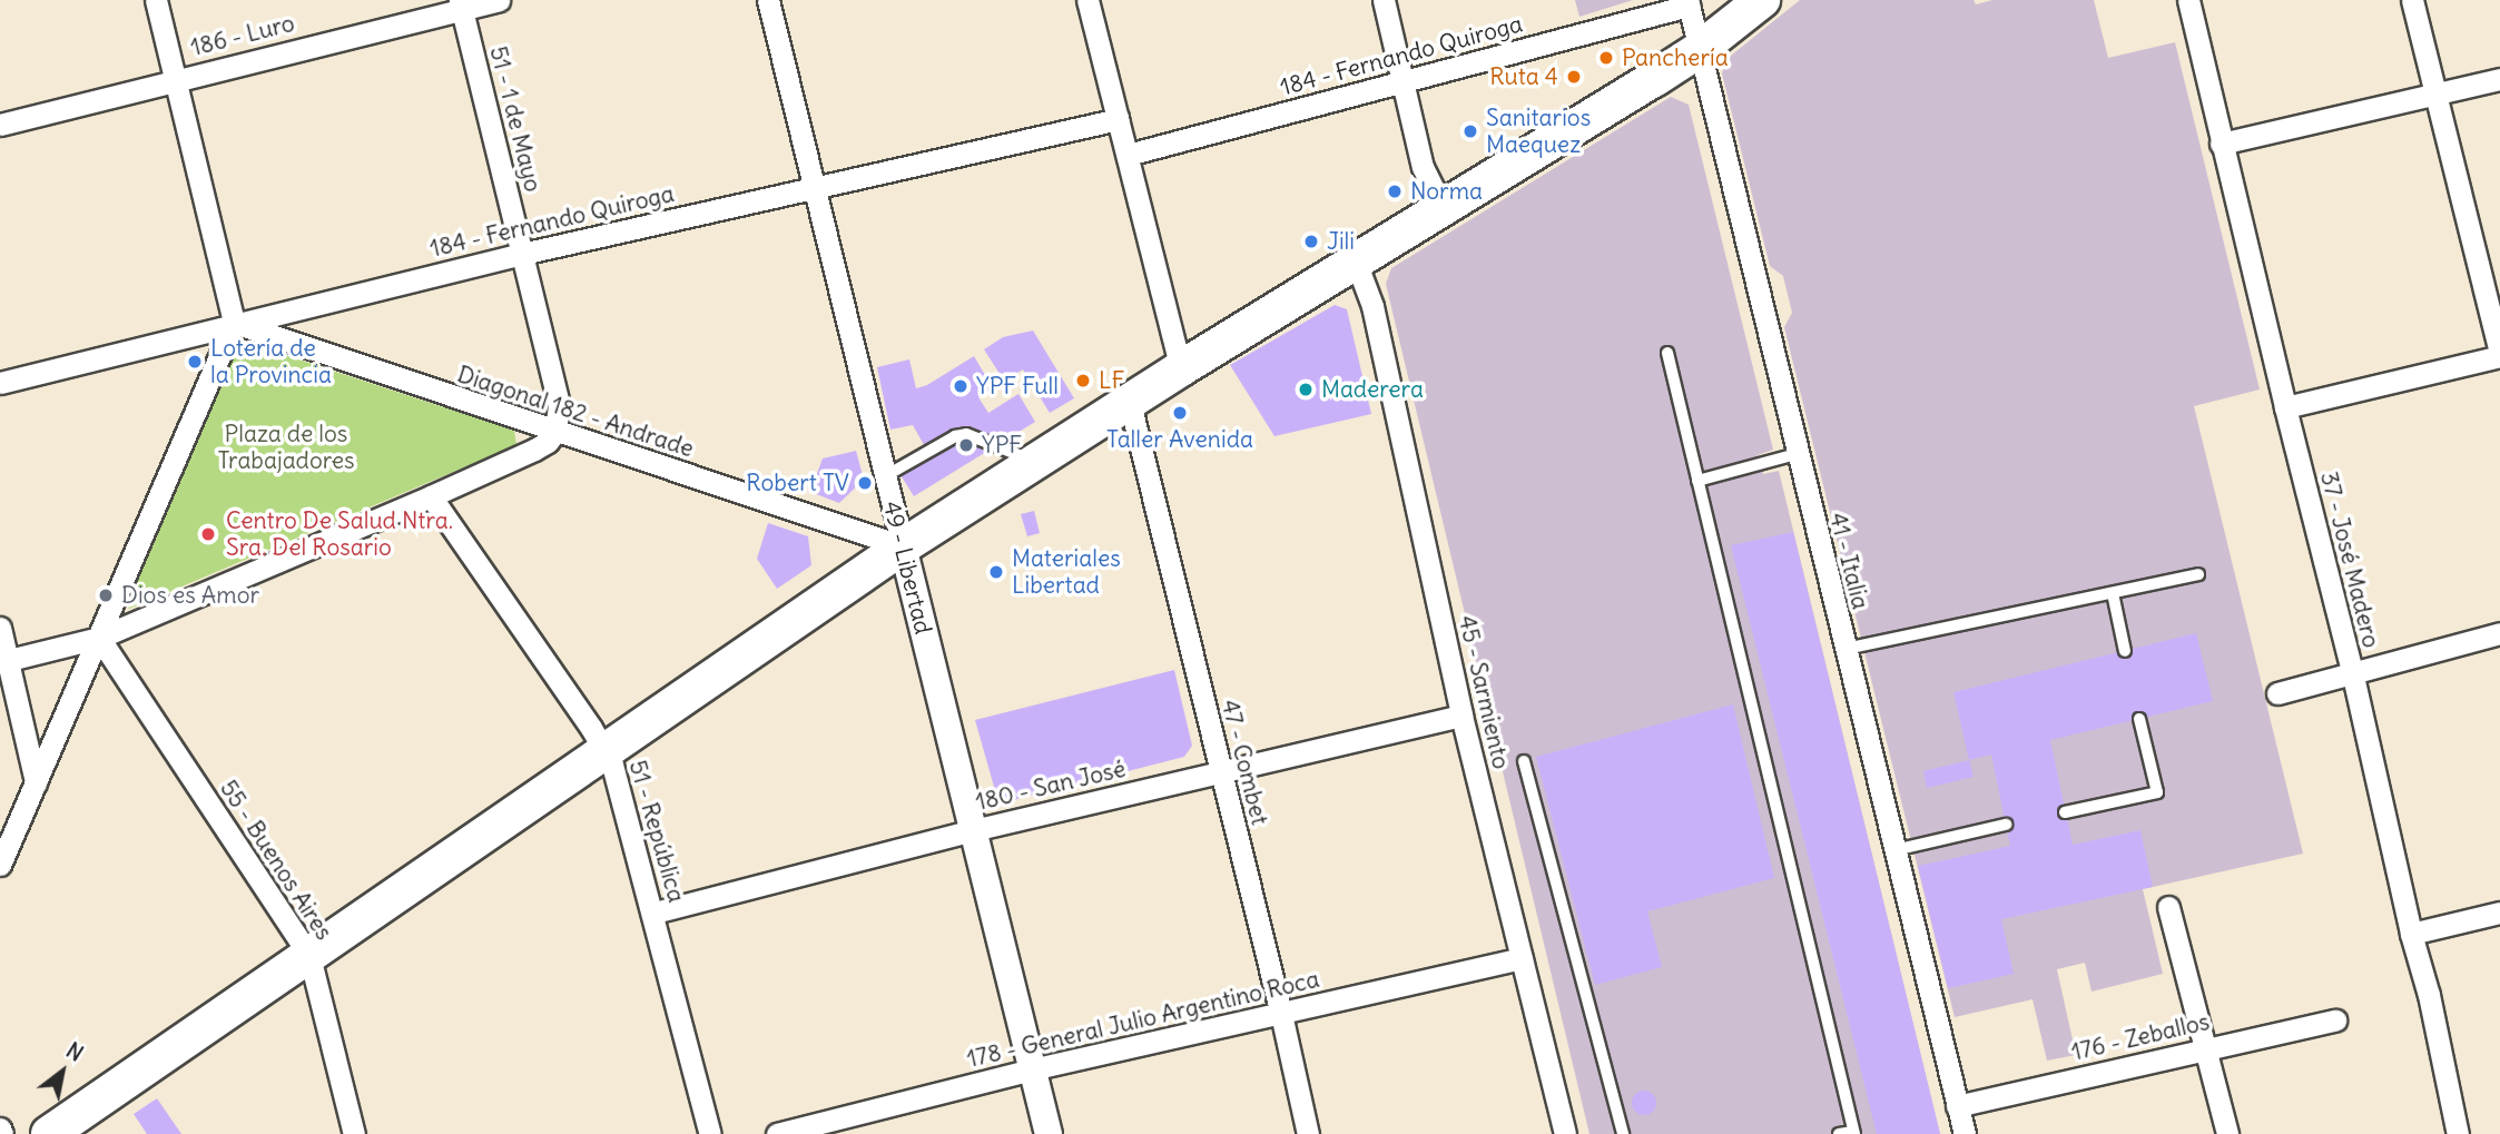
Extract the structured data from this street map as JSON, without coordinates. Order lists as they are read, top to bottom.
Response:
{
  "streets": {
    "street": [
      "186 - Luro",
      "184 - Fernando Quiroga",
      "51 - 1 de Mayo",
      "Diagonal 182 - Andrade",
      "37 - José Madero",
      "41 - Italia",
      "49 - Libertad",
      "45 - Sarmiento",
      "47 - Combet",
      "180 - San José",
      "51 - República",
      "55 - Buenos Aires",
      "178 - General Julio Argentino Roca",
      "176 - Zeballos"
    ]
  },
  "crossings": [
    ["186 - Luro", "51 - 1 de Mayo"],
    ["184 - Fernando Quiroga", "51 - 1 de Mayo"],
    ["184 - Fernando Quiroga", "Diagonal 182 - Andrade"],
    ["184 - Fernando Quiroga", "41 - Italia"],
    ["184 - Fernando Quiroga", "49 - Libertad"],
    ["51 - 1 de Mayo", "Diagonal 182 - Andrade"],
    ["Diagonal 182 - Andrade", "49 - Libertad"],
    ["41 - Italia", "176 - Zeballos"],
    ["49 - Libertad", "180 - San José"],
    ["49 - Libertad", "178 - General Julio Argentino Roca"],
    ["45 - Sarmiento", "180 - San José"],
    ["45 - Sarmiento", "178 - General Julio Argentino Roca"],
    ["47 - Combet", "180 - San José"],
    ["47 - Combet", "178 - General Julio Argentino Roca"],
    ["180 - San José", "51 - República"]
  ],
  "parks": ["Plaza de los Trabajadores"],
  "places": [
    "Panchería",
    "Ruta 4",
    "Sanitarios Maequez",
    "Norma",
    "Jili",
    "Lotería de la Provincia",
    "LF",
    "YPF Full",
    "Maderera",
    "Taller Avenida",
    "YPF",
    "Robert TV",
    "Centro De Salud Ntra. Sra. Del Rosario",
    "Materiales Libertad",
    "Dios es Amor"
  ],
  "north": "top right"
}
